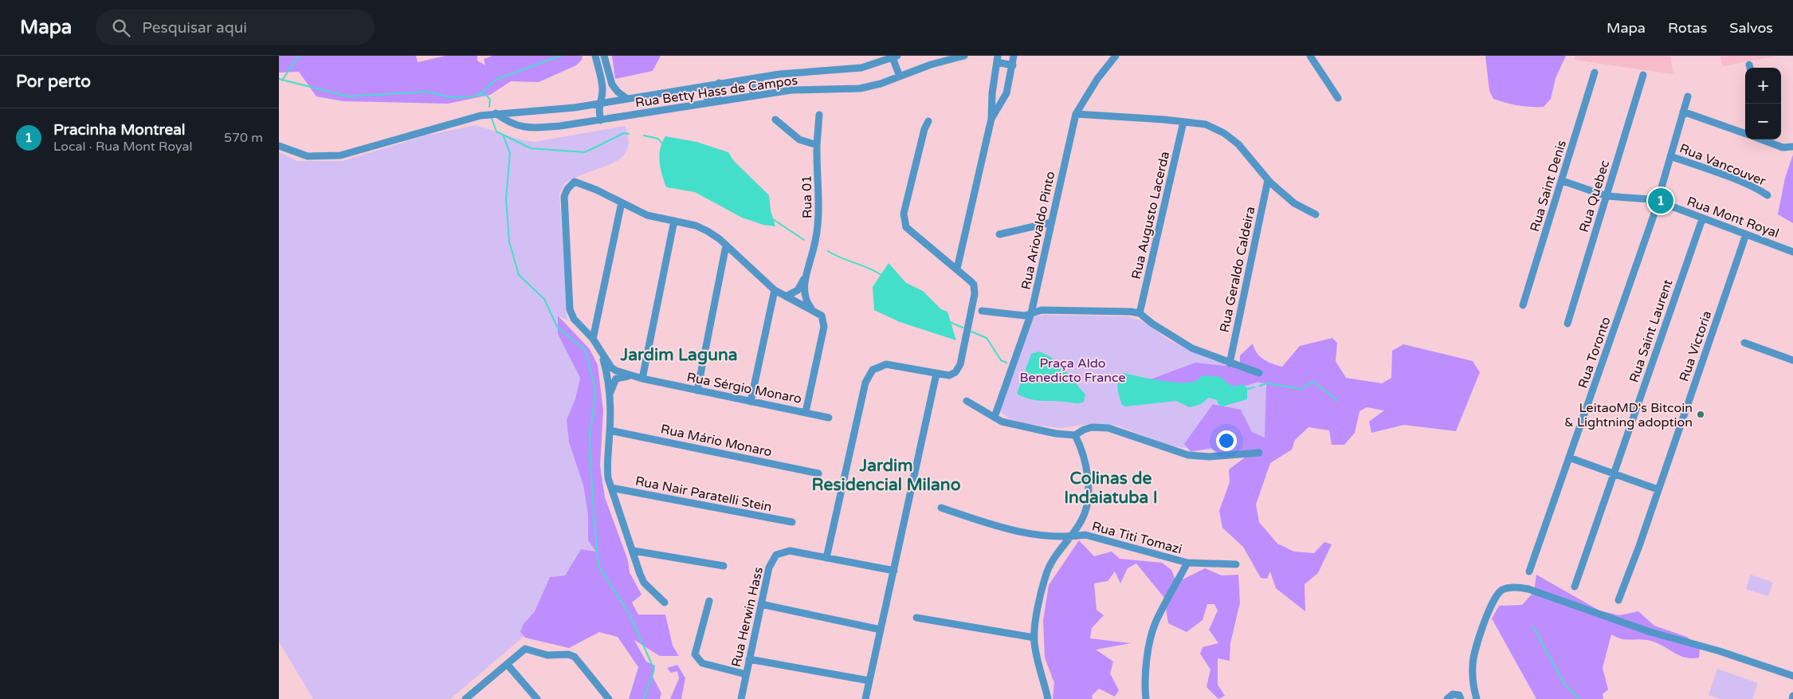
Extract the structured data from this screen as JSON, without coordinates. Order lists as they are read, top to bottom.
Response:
{
  "streets": {
    "street": [
      "Rua Betty Hass de Campos",
      "Rua Vancouver",
      "Rua Saint Denis",
      "Rua Quebec",
      "Rua 01",
      "Rua Augusto Lacerda",
      "Rua Mont Royal",
      "Rua Ariovaldo Pinto",
      "Rua Geraldo Caldeira",
      "Rua Saint Laurent",
      "Rua Victoria",
      "Rua Toronto",
      "Rua Sérgio Monaro",
      "Rua Mário Monaro",
      "Rua Nair Paratelli Stein",
      "Rua Titi Tomazi",
      "Rua Herwin Hass"
    ]
  },
  "crossings": [
    ["Rua Mont Royal", "Rua Saint Laurent"],
    ["Rua Mont Royal", "Rua Victoria"],
    ["Rua Mont Royal", "Rua Toronto"]
  ],
  "districts": ["Jardim Laguna", "Jardim Residencial Milano", "Colinas de Indaiatuba I"],
  "parks": ["Praça Aldo Benedicto France"],
  "places": ["LeitaoMD's Bitcoin & Lightning adoption"],
  "page": {
    "header": "Mapa",
    "search": "Pesquisar aqui",
    "nav": ["Mapa", "Rotas", "Salvos"],
    "heading": "Por perto",
    "map_buttons": ["+", "−"],
    "list": [
      {
        "mark": "1",
        "name": "Pracinha Montreal",
        "note": "Local · Rua Mont Royal",
        "value": "570 m"
      }
    ],
    "pins": "1"
  }
}
